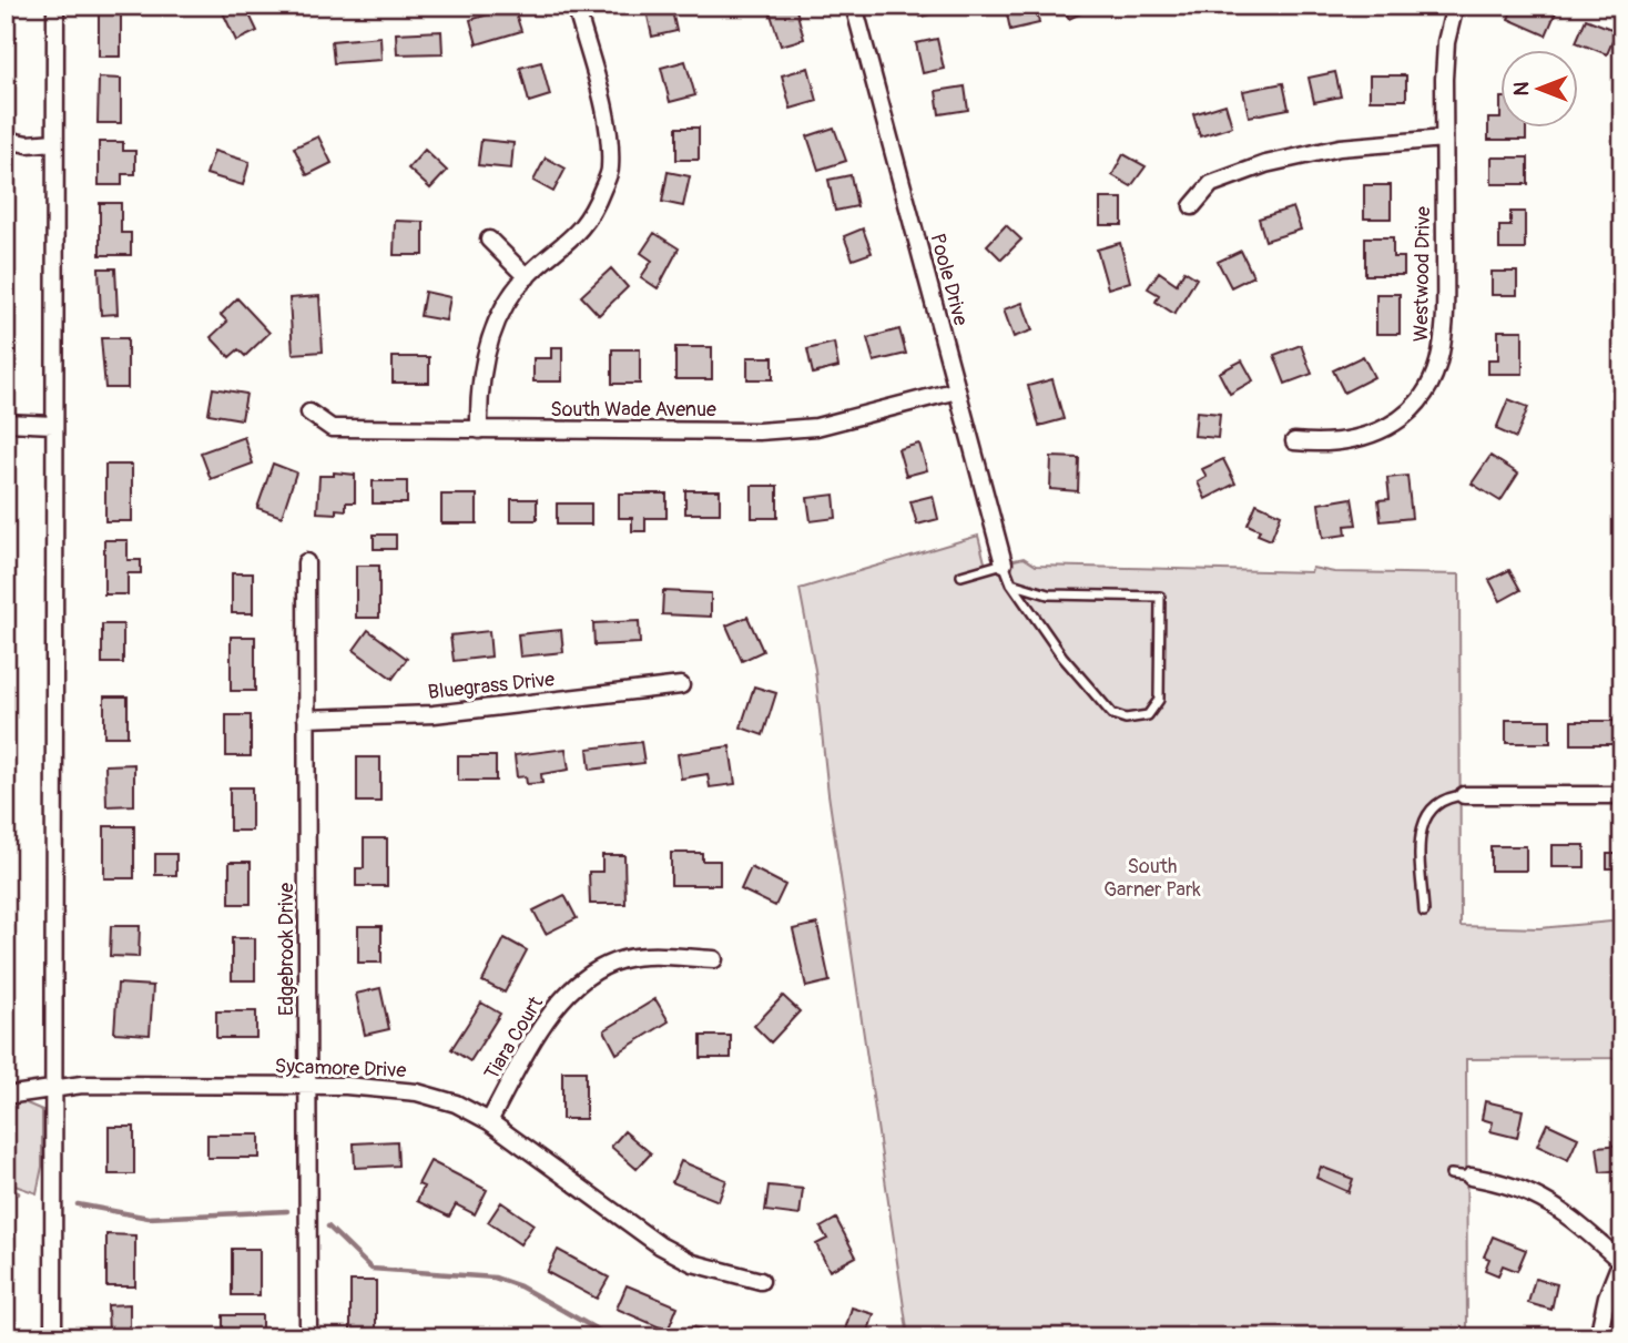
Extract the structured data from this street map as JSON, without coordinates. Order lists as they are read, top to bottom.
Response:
{
  "streets": {
    "street": [
      "Westwood Drive",
      "Poole Drive",
      "South Wade Avenue",
      "Bluegrass Drive",
      "Edgebrook Drive",
      "Tiara Court",
      "Sycamore Drive"
    ]
  },
  "crossings": [
    ["Poole Drive", "South Wade Avenue"],
    ["Bluegrass Drive", "Edgebrook Drive"],
    ["Edgebrook Drive", "Sycamore Drive"],
    ["Tiara Court", "Sycamore Drive"]
  ],
  "parks": ["South Garner Park"],
  "north": "left"
}
